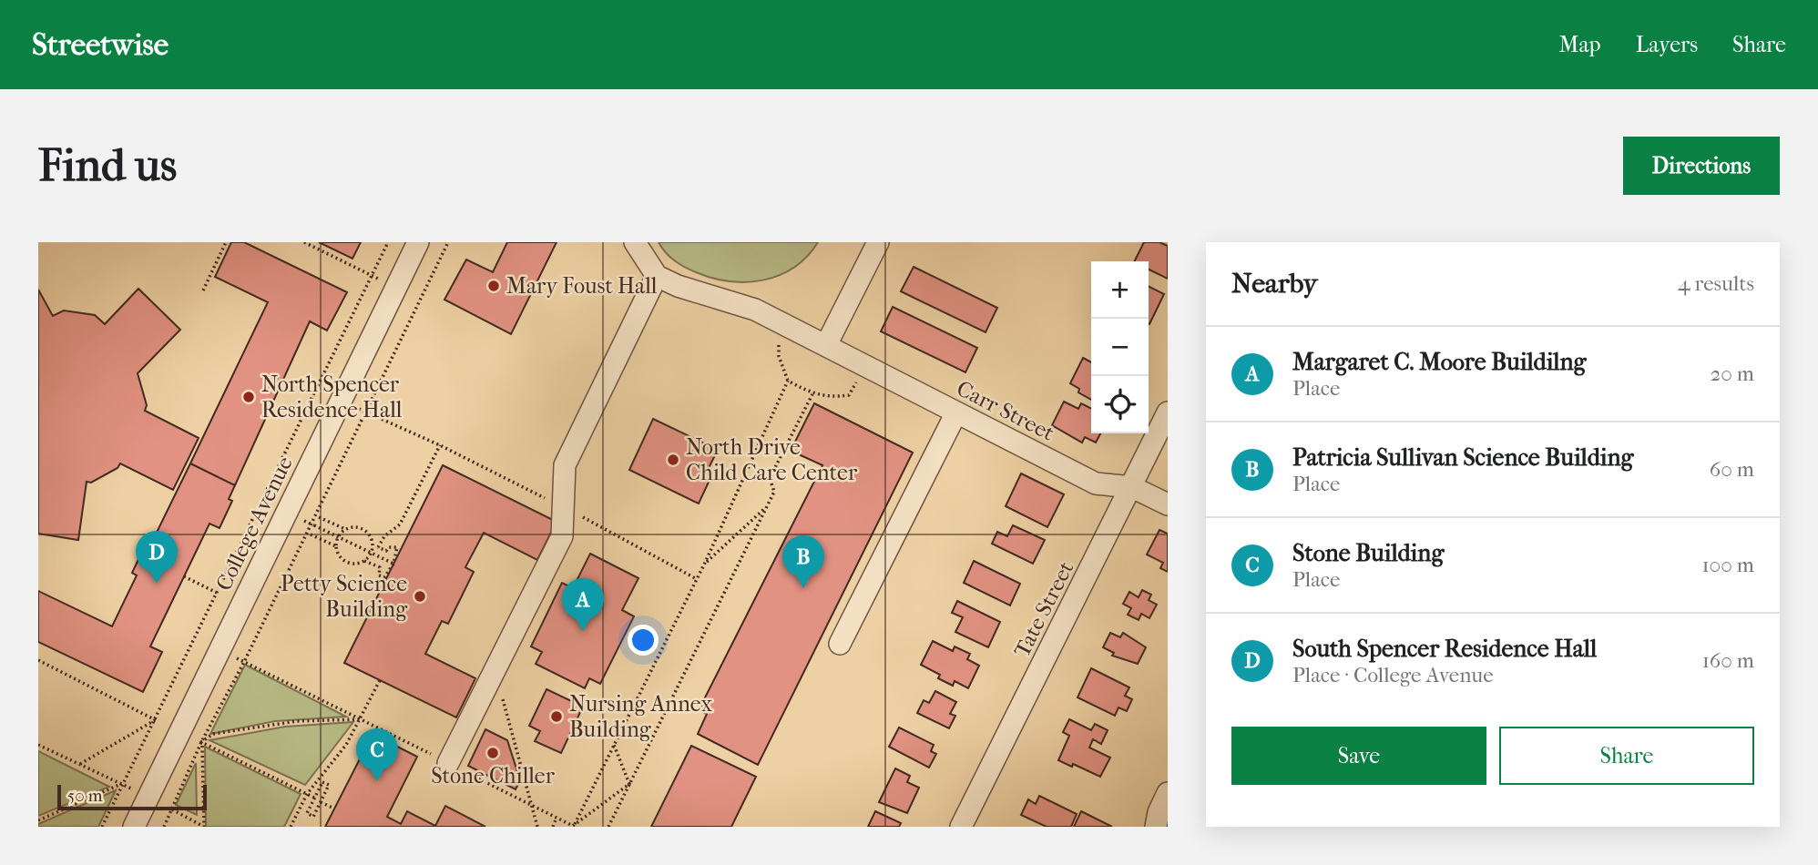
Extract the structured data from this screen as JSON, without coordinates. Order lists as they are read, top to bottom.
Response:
{
  "streets": {
    "street": ["Carr Street", "College Avenue", "Tate Street"]
  },
  "crossings": [
    ["Carr Street", "Tate Street"]
  ],
  "places": [
    "Mary Foust Hall",
    "North Spencer Residence Hall",
    "North Drive Child Care Center",
    "Petty Science Building",
    "Nursing Annex Building",
    "Stone Chiller"
  ],
  "scale_bar": "50 m",
  "page": {
    "header": "Streetwise",
    "nav": ["Map", "Layers", "Share"],
    "buttons": [
      "Directions",
      ["Save", "Share"]
    ],
    "title": "Find us",
    "heading": ["Nearby", "4 results"],
    "map_buttons": ["+", "−"],
    "list": [
      {
        "mark": "A",
        "name": "Margaret C. Moore Buildilng",
        "note": "Place",
        "value": "20 m"
      },
      {
        "mark": "B",
        "name": "Patricia Sullivan Science Building",
        "note": "Place",
        "value": "60 m"
      },
      {
        "mark": "C",
        "name": "Stone Building",
        "note": "Place",
        "value": "100 m"
      },
      {
        "mark": "D",
        "name": "South Spencer Residence Hall",
        "note": "Place · College Avenue",
        "value": "160 m"
      }
    ],
    "pins": [
      "D",
      "B",
      "A",
      "C"
    ],
    "scale": "50 m"
  }
}
